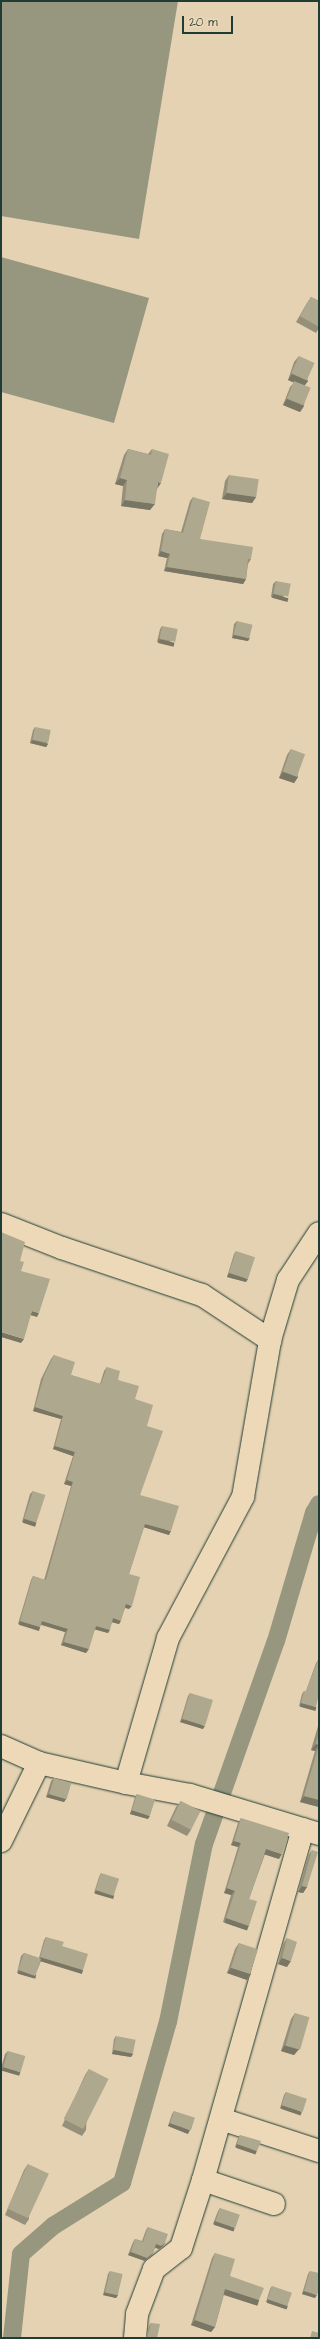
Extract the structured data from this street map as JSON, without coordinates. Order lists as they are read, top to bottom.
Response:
{
  "scale_bar": "20 m"
}
